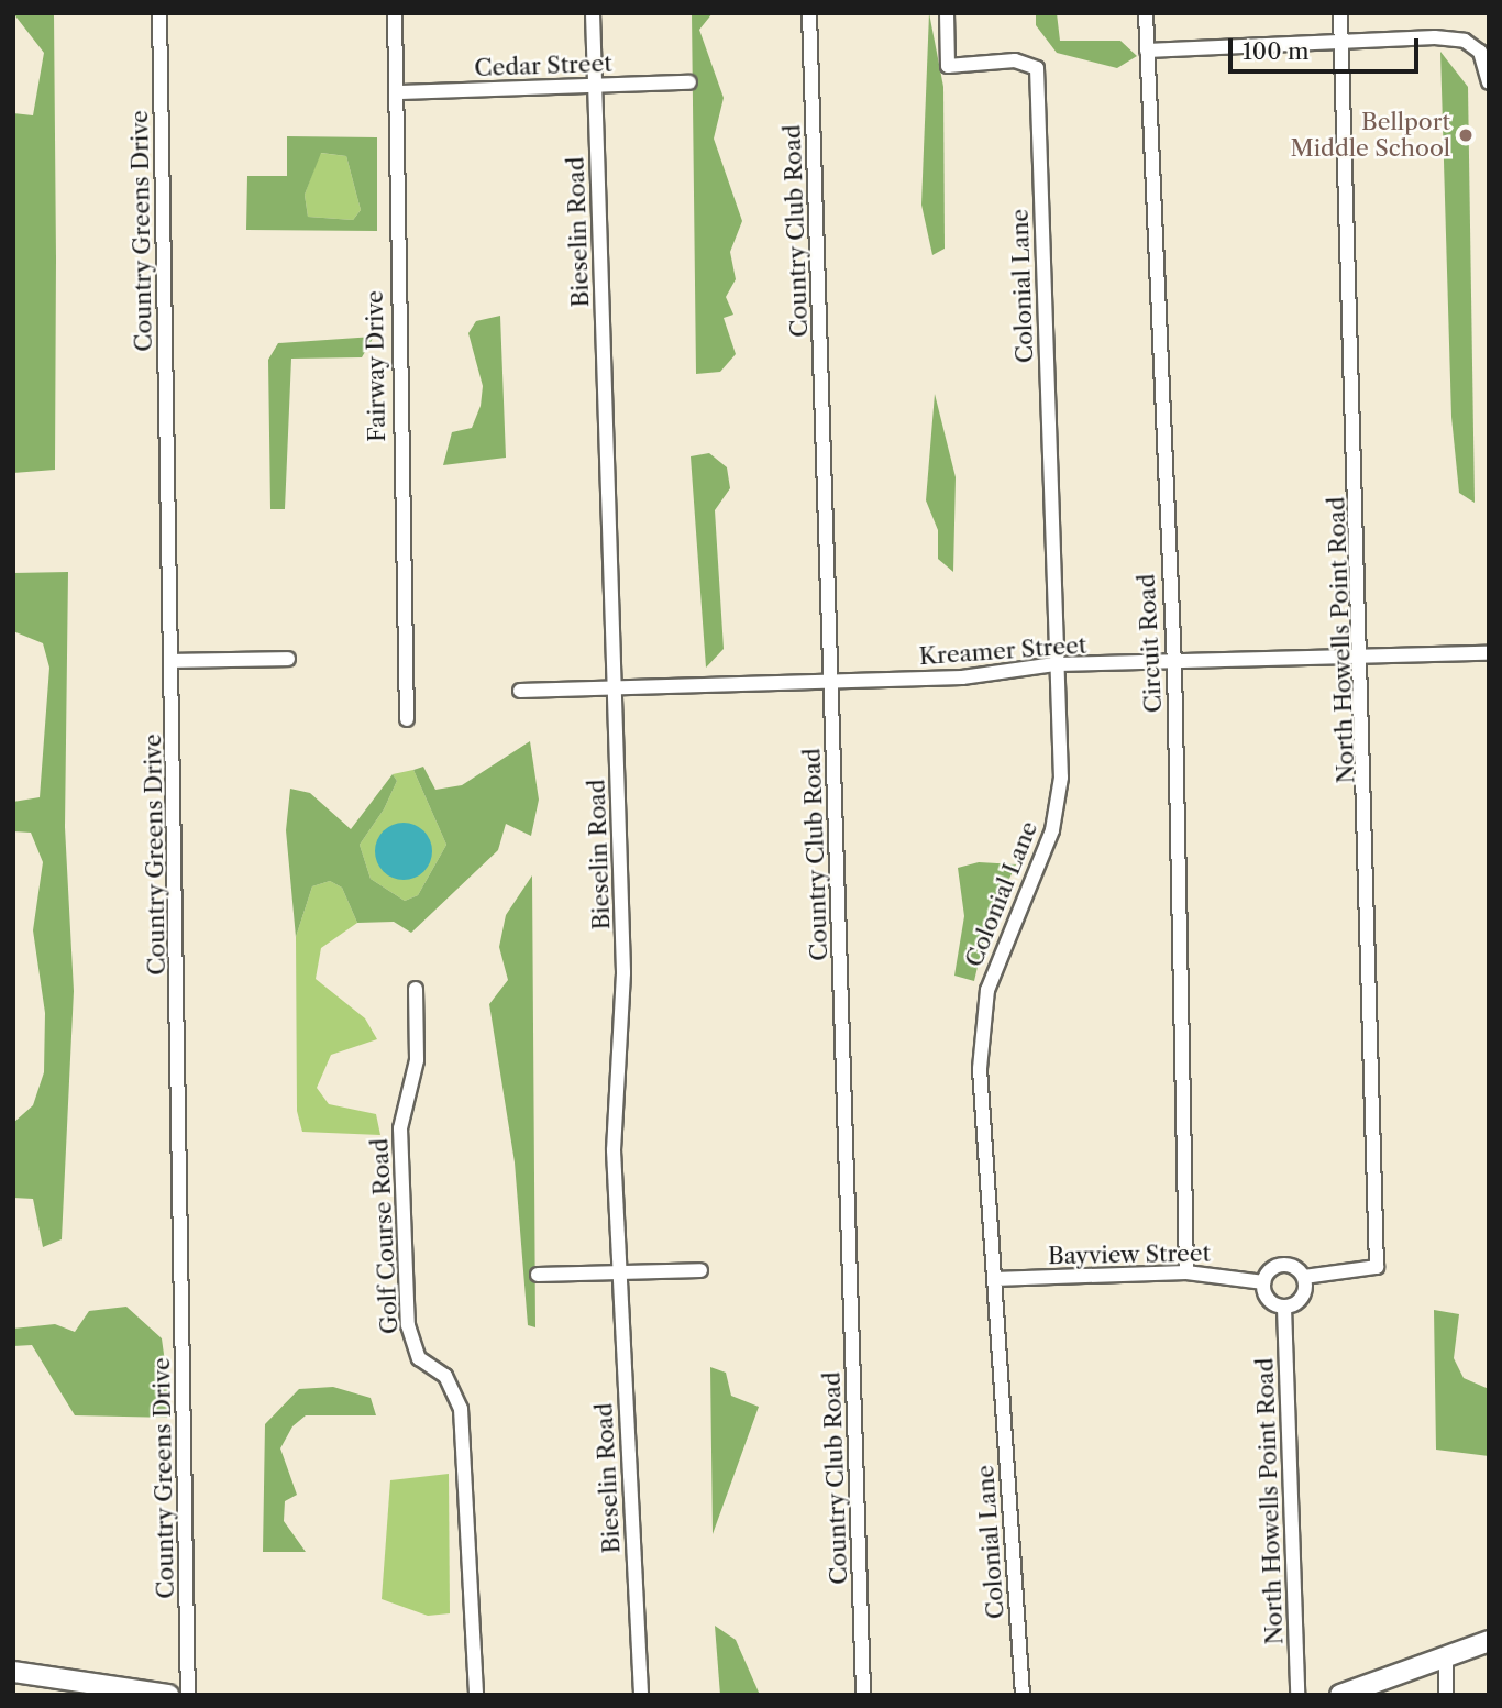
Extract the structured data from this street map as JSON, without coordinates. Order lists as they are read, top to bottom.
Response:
{
  "streets": {
    "street": [
      "Cedar Street",
      "Country Greens Drive",
      "Country Club Road",
      "Bieselin Road",
      "Colonial Lane",
      "Fairway Drive",
      "North Howells Point Road",
      "Circuit Road",
      "Kreamer Street",
      "Golf Course Road",
      "Bayview Street"
    ]
  },
  "crossings": [
    ["Cedar Street", "Bieselin Road"],
    ["Cedar Street", "Fairway Drive"],
    ["Country Club Road", "Kreamer Street"],
    ["Bieselin Road", "Kreamer Street"],
    ["Colonial Lane", "Kreamer Street"],
    ["Colonial Lane", "Bayview Street"],
    ["North Howells Point Road", "Kreamer Street"],
    ["North Howells Point Road", "Bayview Street"],
    ["Circuit Road", "Kreamer Street"],
    ["Circuit Road", "Bayview Street"]
  ],
  "places": ["Bellport Middle School"],
  "scale_bar": "100 m"
}
